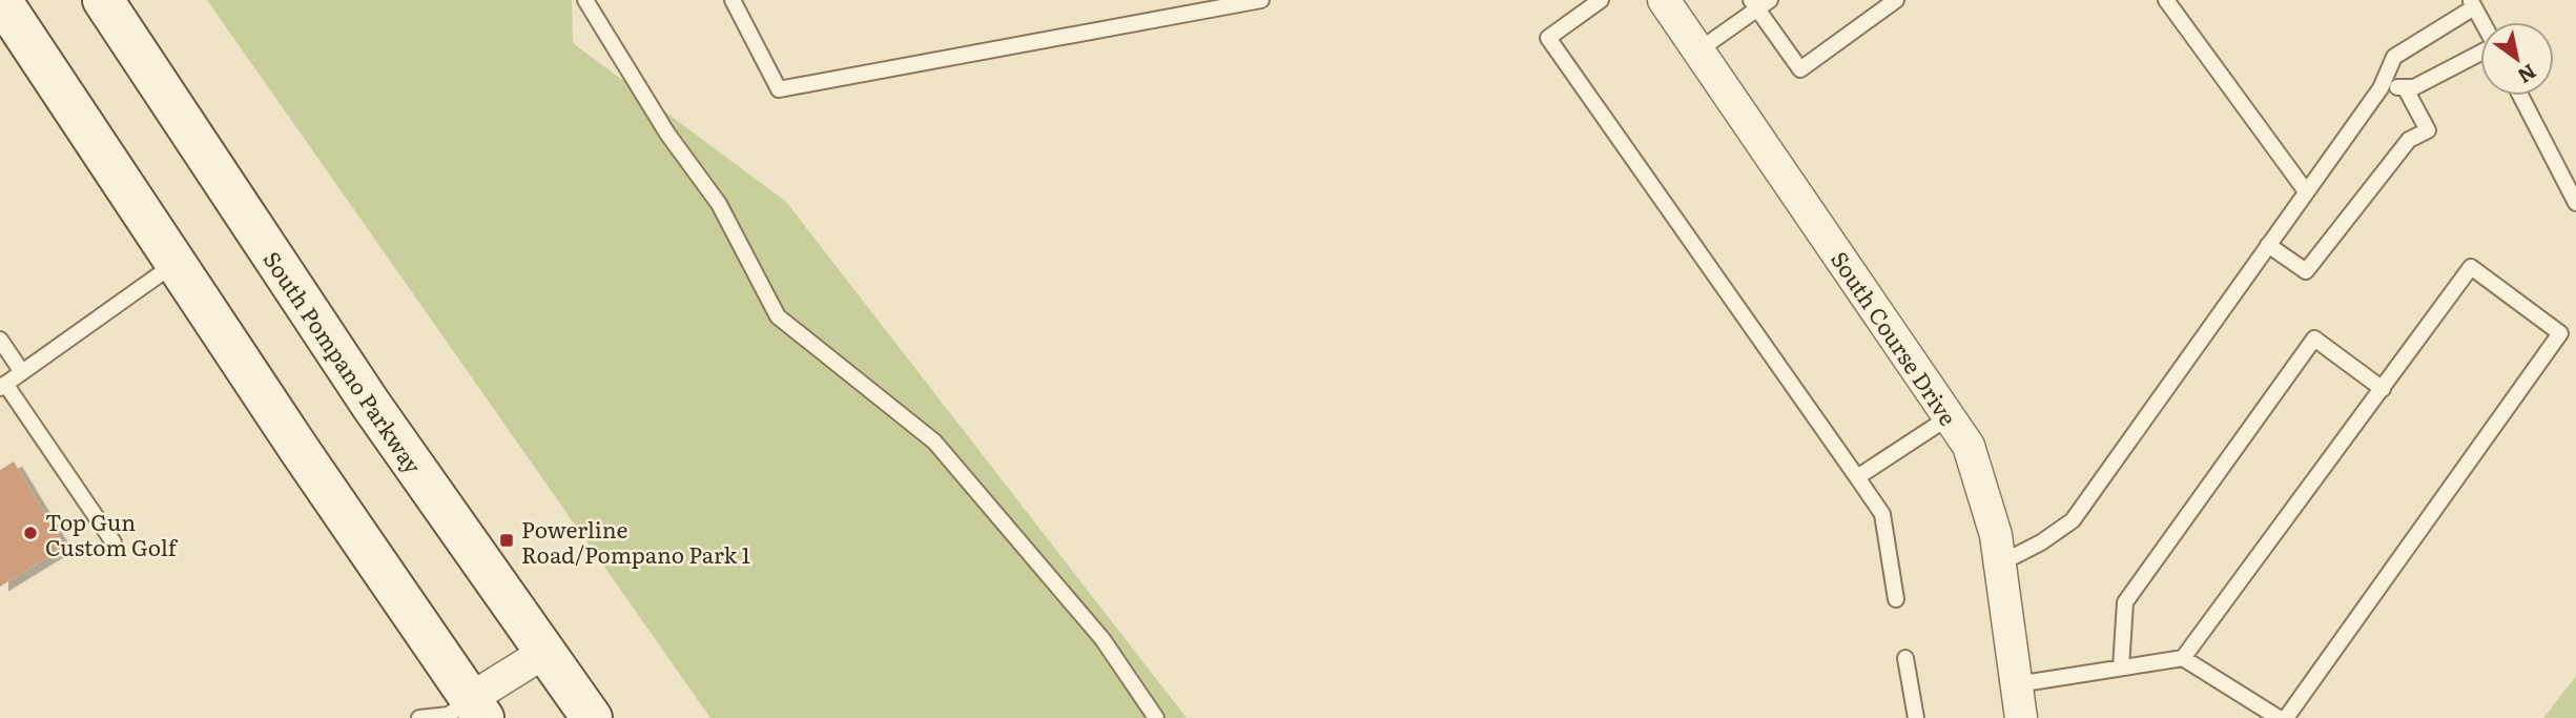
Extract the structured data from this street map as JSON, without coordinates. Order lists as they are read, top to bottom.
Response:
{
  "streets": {
    "main road": ["South Pompano Parkway"],
    "street": ["South Course Drive"]
  },
  "places": {
    "other": ["Top Gun Custom Golf"],
    "transit": ["Powerline Road/Pompano Park 1"]
  },
  "north": "bottom right"
}
